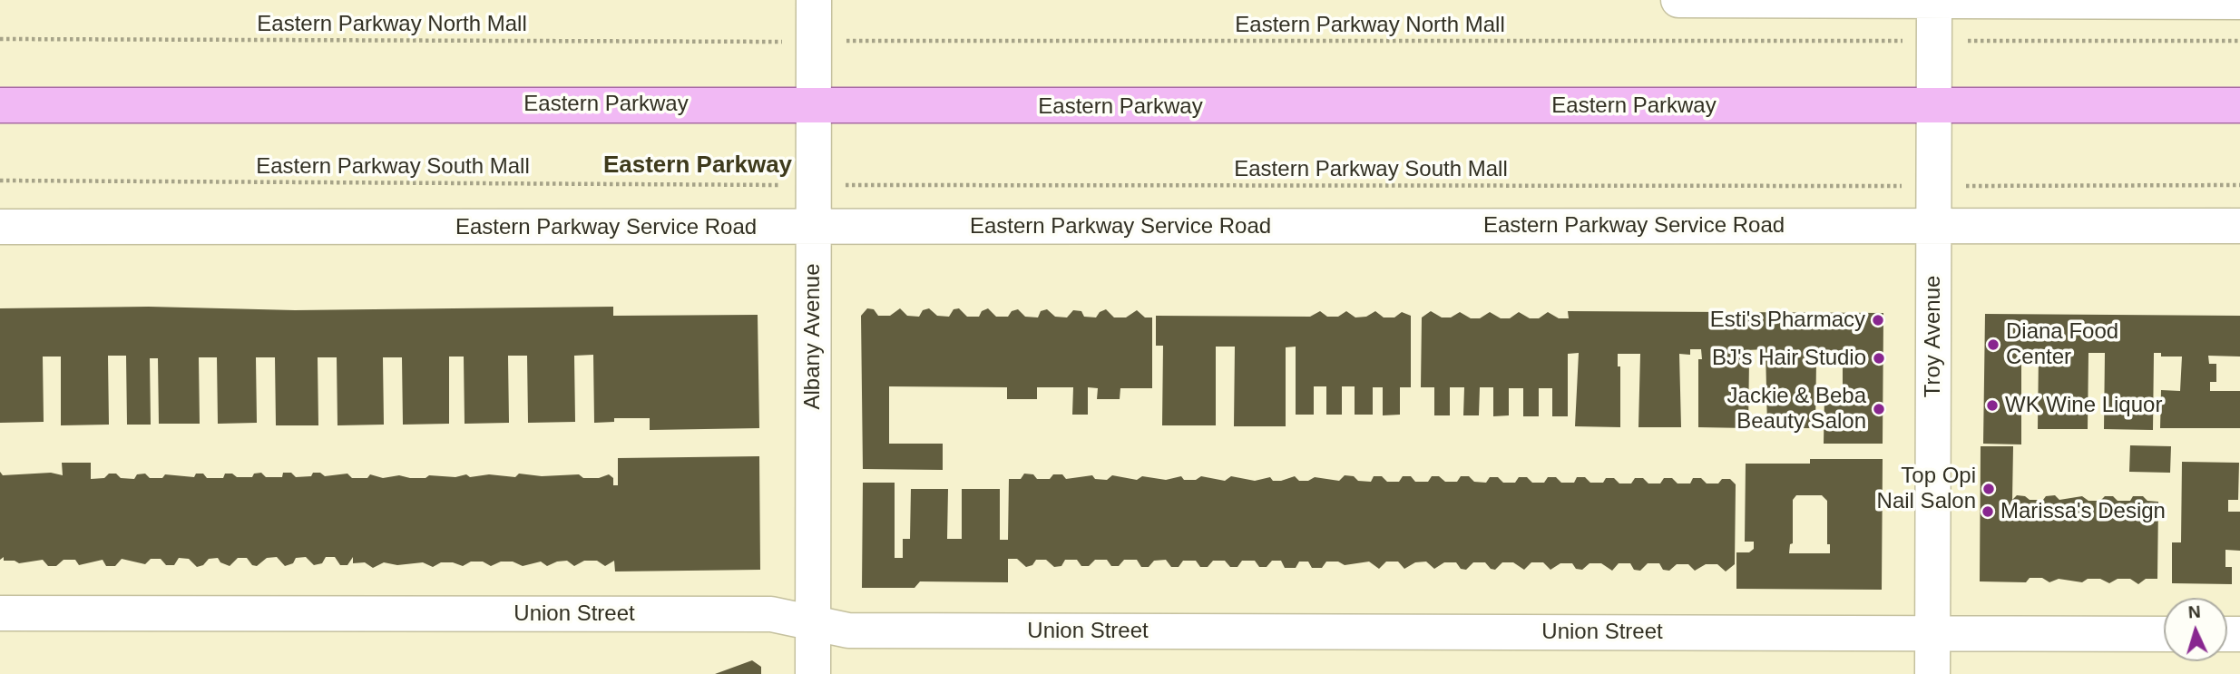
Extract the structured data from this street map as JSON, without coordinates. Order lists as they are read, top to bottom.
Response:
{
  "streets": {
    "main road": ["Eastern Parkway"],
    "street": [
      "Eastern Parkway Service Road",
      "Albany Avenue",
      "Troy Avenue",
      "Union Street"
    ],
    "path": ["Eastern Parkway North Mall", "Eastern Parkway South Mall"]
  },
  "crossings": [
    ["Eastern Parkway", "Albany Avenue"],
    ["Eastern Parkway", "Troy Avenue"],
    ["Eastern Parkway Service Road", "Albany Avenue"],
    ["Eastern Parkway Service Road", "Troy Avenue"],
    ["Albany Avenue", "Union Street"],
    ["Troy Avenue", "Union Street"]
  ],
  "districts": ["Eastern Parkway"],
  "places": [
    "Esti's Pharmacy",
    "Diana Food Center",
    "BJ's Hair Studio",
    "WK Wine Liquor",
    "Jackie & Beba Beauty Salon",
    "Top Opi Nail Salon",
    "Marissa's Design"
  ],
  "north": "top"
}
